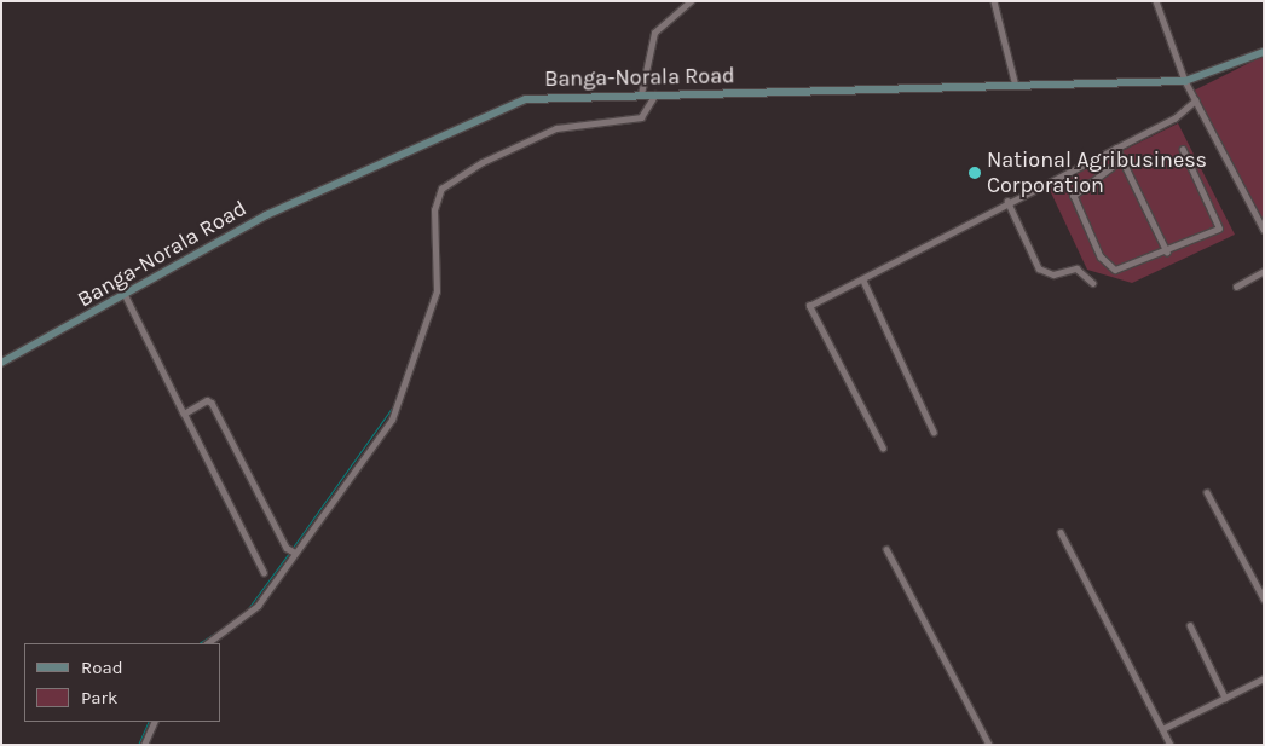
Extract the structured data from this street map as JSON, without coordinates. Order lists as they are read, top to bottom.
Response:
{
  "streets": {
    "main road": ["Banga-Norala Road"]
  },
  "places": ["National Agribusiness Corporation"],
  "legend": ["Road", "Park"]
}
